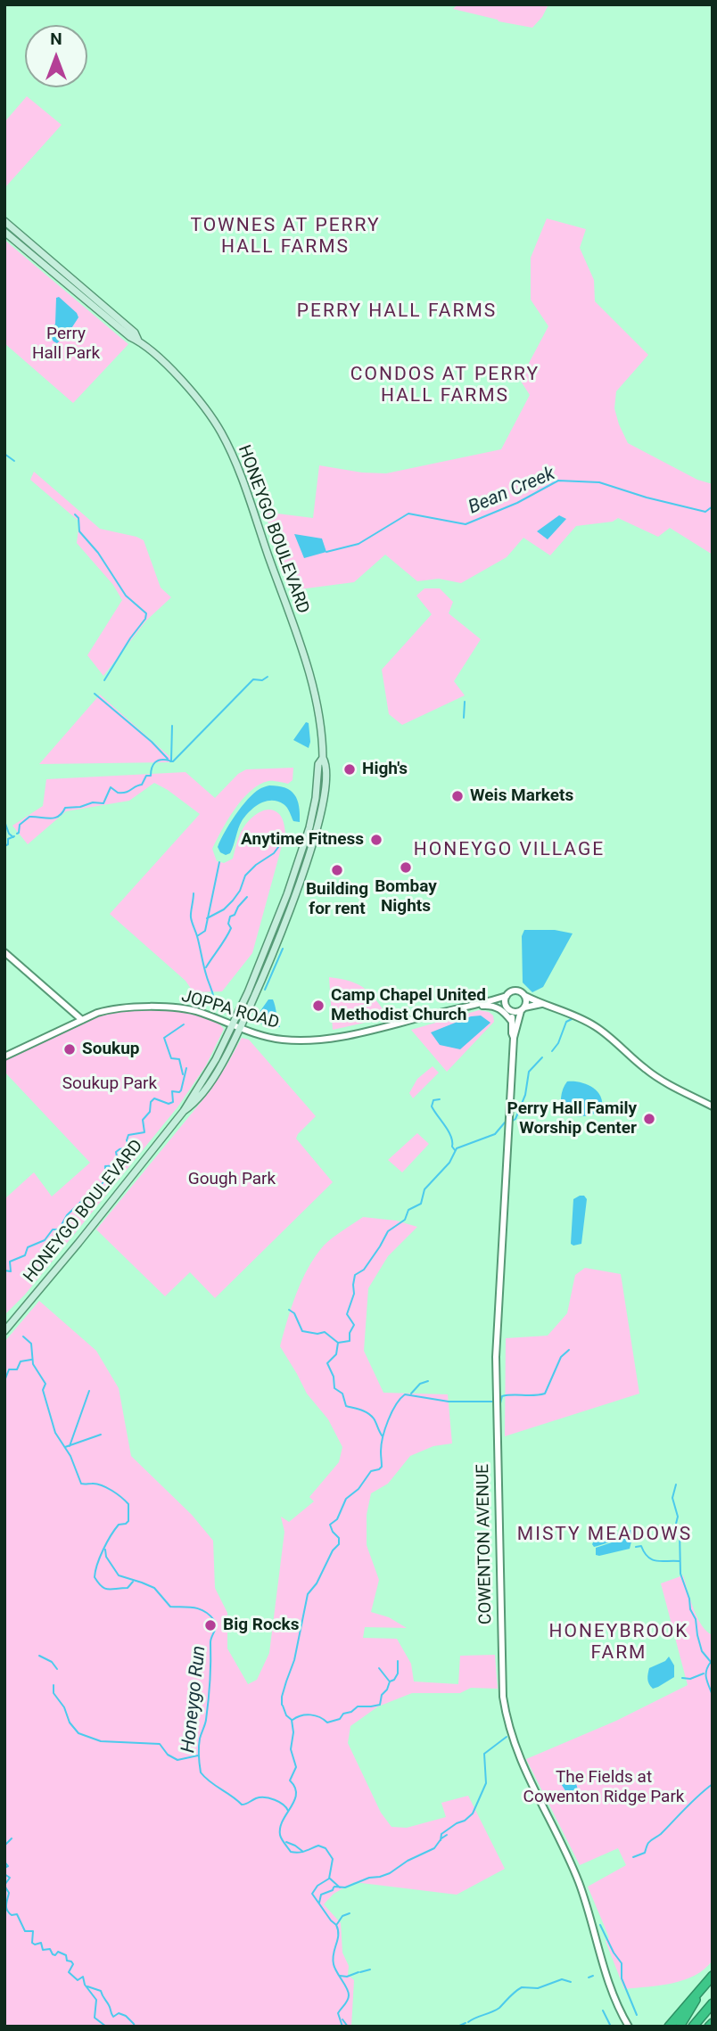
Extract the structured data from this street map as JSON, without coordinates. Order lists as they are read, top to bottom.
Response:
{
  "streets": {
    "main road": ["HONEYGO BOULEVARD"],
    "street": ["JOPPA ROAD", "COWENTON AVENUE"]
  },
  "crossings": [
    ["HONEYGO BOULEVARD", "JOPPA ROAD"],
    ["JOPPA ROAD", "COWENTON AVENUE"]
  ],
  "districts": [
    "TOWNES AT PERRY HALL FARMS",
    "PERRY HALL FARMS",
    "CONDOS AT PERRY HALL FARMS",
    "HONEYGO VILLAGE",
    "MISTY MEADOWS",
    "HONEYBROOK FARM"
  ],
  "water": ["Bean Creek", "Honeygo Run"],
  "parks": [
    "Perry Hall Park",
    "Soukup Park",
    "Gough Park",
    "The Fields at Cowenton Ridge Park"
  ],
  "places": [
    "High's",
    "Weis Markets",
    "Anytime Fitness",
    "Bombay Nights",
    "Building for rent",
    "Camp Chapel United Methodist Church",
    "Soukup",
    "Perry Hall Family Worship Center",
    "Big Rocks"
  ],
  "north": "top"
}
